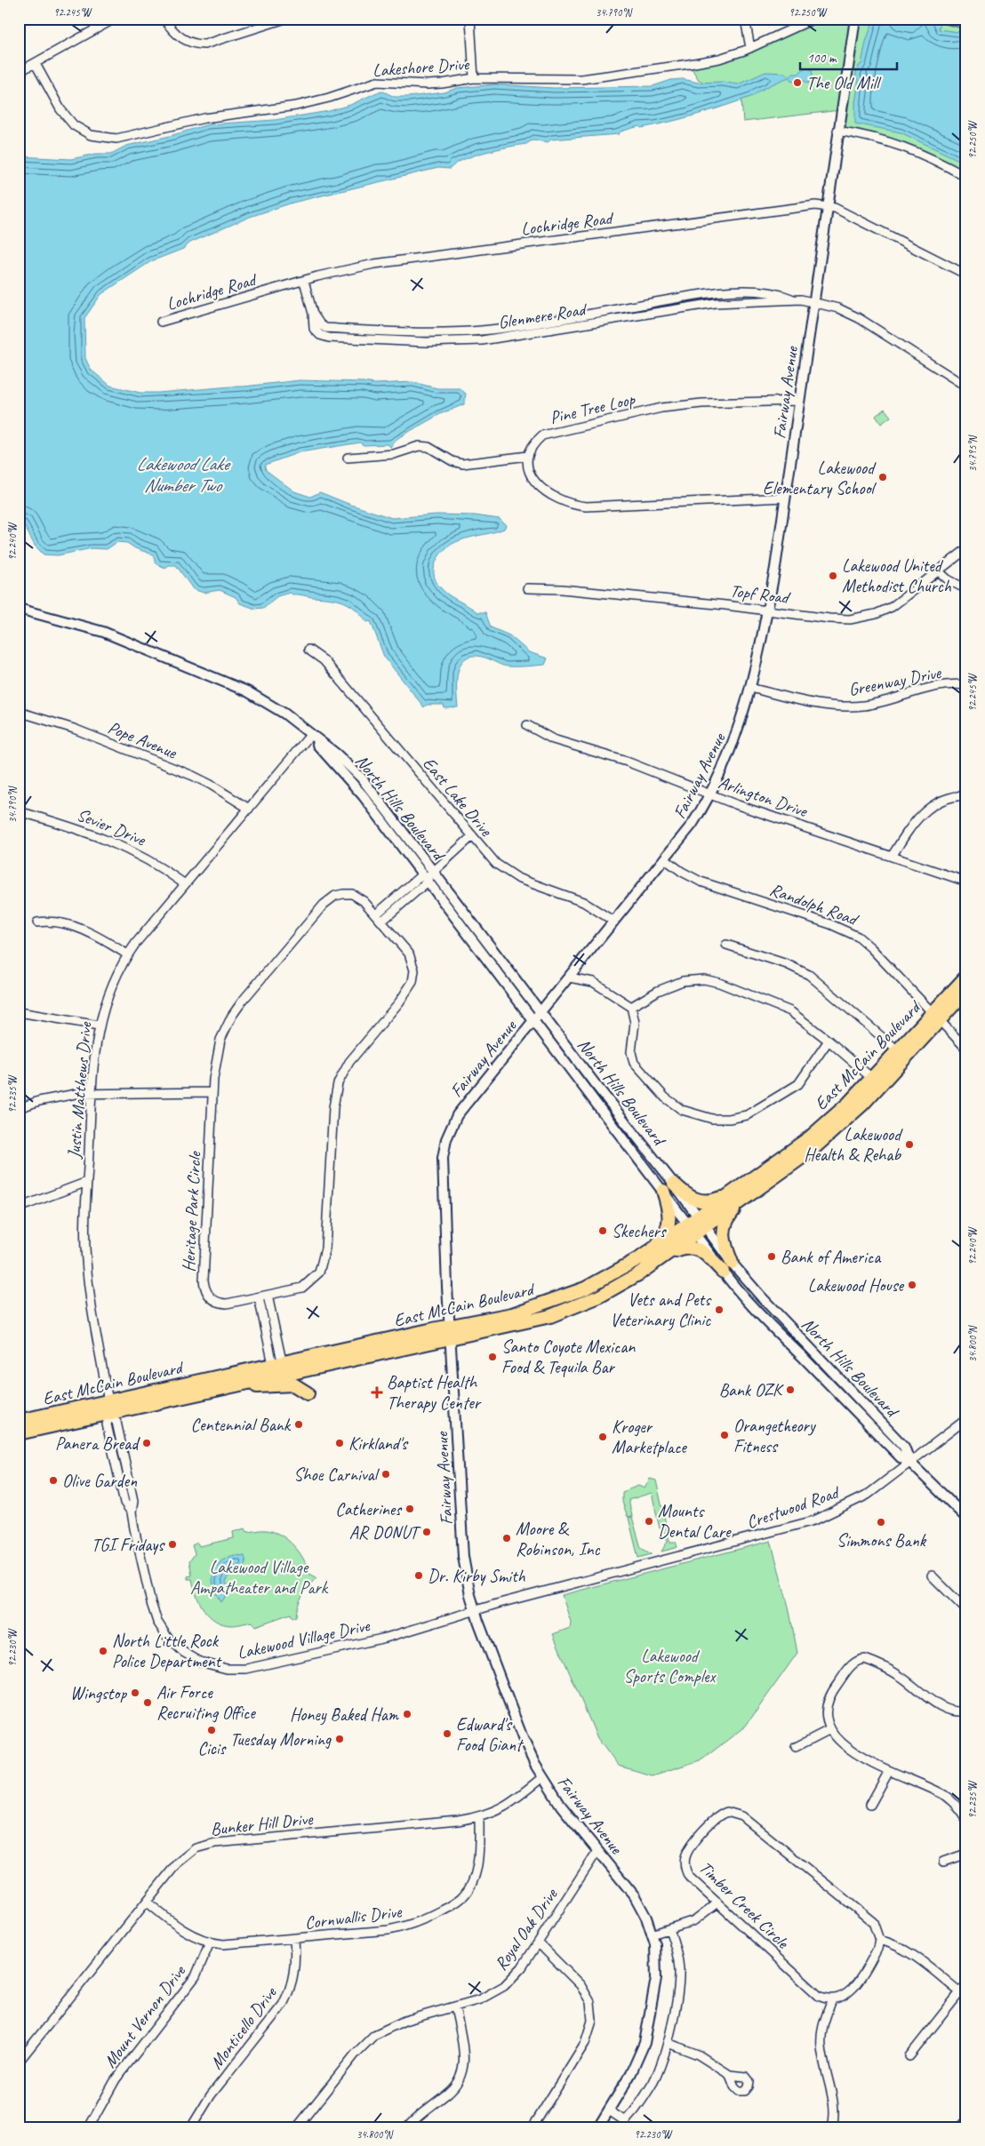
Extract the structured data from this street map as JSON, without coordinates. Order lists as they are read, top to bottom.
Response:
{
  "streets": {
    "main road": ["East McCain Boulevard"],
    "street": [
      "Lakeshore Drive",
      "Lochridge Road",
      "Glenmere Road",
      "Fairway Avenue",
      "Pine Tree Loop",
      "Topf Road",
      "Greenway Drive",
      "Pope Avenue",
      "East Lake Drive",
      "Arlington Drive",
      "North Hills Boulevard",
      "Sevier Drive",
      "Randolph Road",
      "Justin Matthews Drive",
      "Heritage Park Circle",
      "Crestwood Road",
      "Lakewood Village Drive",
      "Bunker Hill Drive",
      "Timber Creek Circle",
      "Cornwallis Drive",
      "Royal Oak Drive",
      "Mount Vernon Drive",
      "Monticello Drive"
    ]
  },
  "crossings": [
    ["Lochridge Road", "Glenmere Road"],
    ["Lochridge Road", "Fairway Avenue"],
    ["Glenmere Road", "Fairway Avenue"],
    ["Fairway Avenue", "Pine Tree Loop"],
    ["Fairway Avenue", "Topf Road"],
    ["Fairway Avenue", "Greenway Drive"],
    ["Fairway Avenue", "East Lake Drive"],
    ["Fairway Avenue", "Arlington Drive"],
    ["Fairway Avenue", "North Hills Boulevard"],
    ["Fairway Avenue", "Randolph Road"],
    ["Fairway Avenue", "East McCain Boulevard"],
    ["Fairway Avenue", "Crestwood Road"],
    ["Fairway Avenue", "Lakewood Village Drive"],
    ["Fairway Avenue", "Bunker Hill Drive"],
    ["Fairway Avenue", "Royal Oak Drive"],
    ["Pope Avenue", "Justin Matthews Drive"],
    ["North Hills Boulevard", "East McCain Boulevard"],
    ["North Hills Boulevard", "Justin Matthews Drive"],
    ["North Hills Boulevard", "Crestwood Road"],
    ["Sevier Drive", "Justin Matthews Drive"],
    ["Randolph Road", "East McCain Boulevard"],
    ["East McCain Boulevard", "Justin Matthews Drive"],
    ["East McCain Boulevard", "Lakewood Village Drive"],
    ["Justin Matthews Drive", "Lakewood Village Drive"],
    ["Crestwood Road", "Lakewood Village Drive"],
    ["Bunker Hill Drive", "Cornwallis Drive"],
    ["Cornwallis Drive", "Mount Vernon Drive"],
    ["Cornwallis Drive", "Monticello Drive"]
  ],
  "water": ["Lakewood Lake Number Two"],
  "parks": ["Lakewood Village Ampatheater and Park", "Lakewood Sports Complex"],
  "places": {
    "other": [
      "The Old Mill",
      "Lakewood Elementary School",
      "Lakewood United Methodist Church",
      "Lakewood Health & Rehab",
      "Skechers",
      "Bank of America",
      "Lakewood House",
      "Vets and Pets Veterinary Clinic",
      "Santo Coyote Mexican Food & Tequila Bar",
      "Bank OZK",
      "Centennial Bank",
      "Orangetheory Fitness",
      "Kroger Marketplace",
      "Panera Bread",
      "Kirkland's",
      "Shoe Carnival",
      "Olive Garden",
      "Catherines",
      "Mounts Dental Care",
      "Simmons Bank",
      "AR DONUT",
      "Moore & Robinson, Inc",
      "TGI Fridays",
      "Dr. Kirby Smith",
      "North Little Rock Police Department",
      "Wingstop",
      "Air Force Recruiting Office",
      "Honey Baked Ham",
      "Cicis",
      "Edward's Food Giant",
      "Tuesday Morning"
    ],
    "health": ["Baptist Health Therapy Center"]
  },
  "scale_bar": "100 m",
  "coordinates": [
    "92.245°W",
    "34.790°N",
    "92.250°W",
    "34.795°N",
    "92.240°W",
    "92.235°W",
    "34.800°N",
    "92.230°W"
  ]
}
